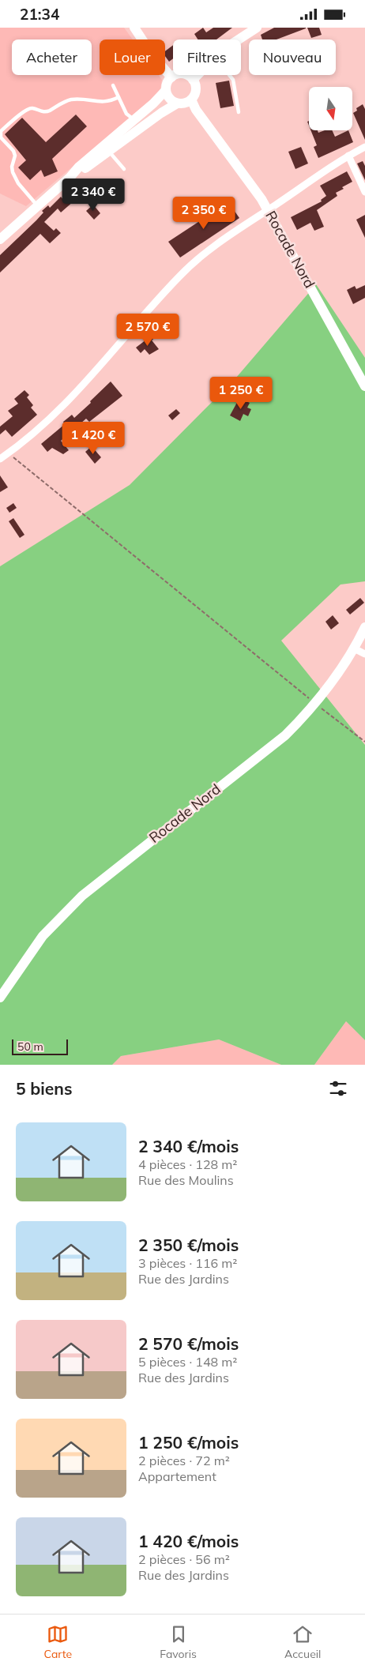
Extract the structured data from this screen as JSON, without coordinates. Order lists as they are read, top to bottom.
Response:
{
  "streets": {
    "main road": ["Rocade Nord"]
  },
  "scale_bar": "50 m",
  "north": "bottom",
  "page": {
    "status": "21:34",
    "chip": [
      "Acheter",
      "Louer",
      "Filtres",
      "Nouveau"
    ],
    "price": [
      "2 340 €",
      "2 350 €",
      "2 570 €",
      "1 250 €",
      "1 420 €"
    ],
    "scale": "50 m",
    "heading": "5 biens",
    "list": [
      {
        "name": "2 340 €/mois",
        "note": "4 pièces · 128 m² · Rue des Moulins"
      },
      {
        "name": "2 350 €/mois",
        "note": "3 pièces · 116 m² · Rue des Jardins"
      },
      {
        "name": "2 570 €/mois",
        "note": "5 pièces · 148 m² · Rue des Jardins"
      },
      {
        "name": "1 250 €/mois",
        "note": "2 pièces · 72 m² · Appartement"
      },
      {
        "name": "1 420 €/mois",
        "note": "2 pièces · 56 m² · Rue des Jardins"
      }
    ],
    "tabs": ["Carte", "Favoris", "Accueil"]
  }
}
